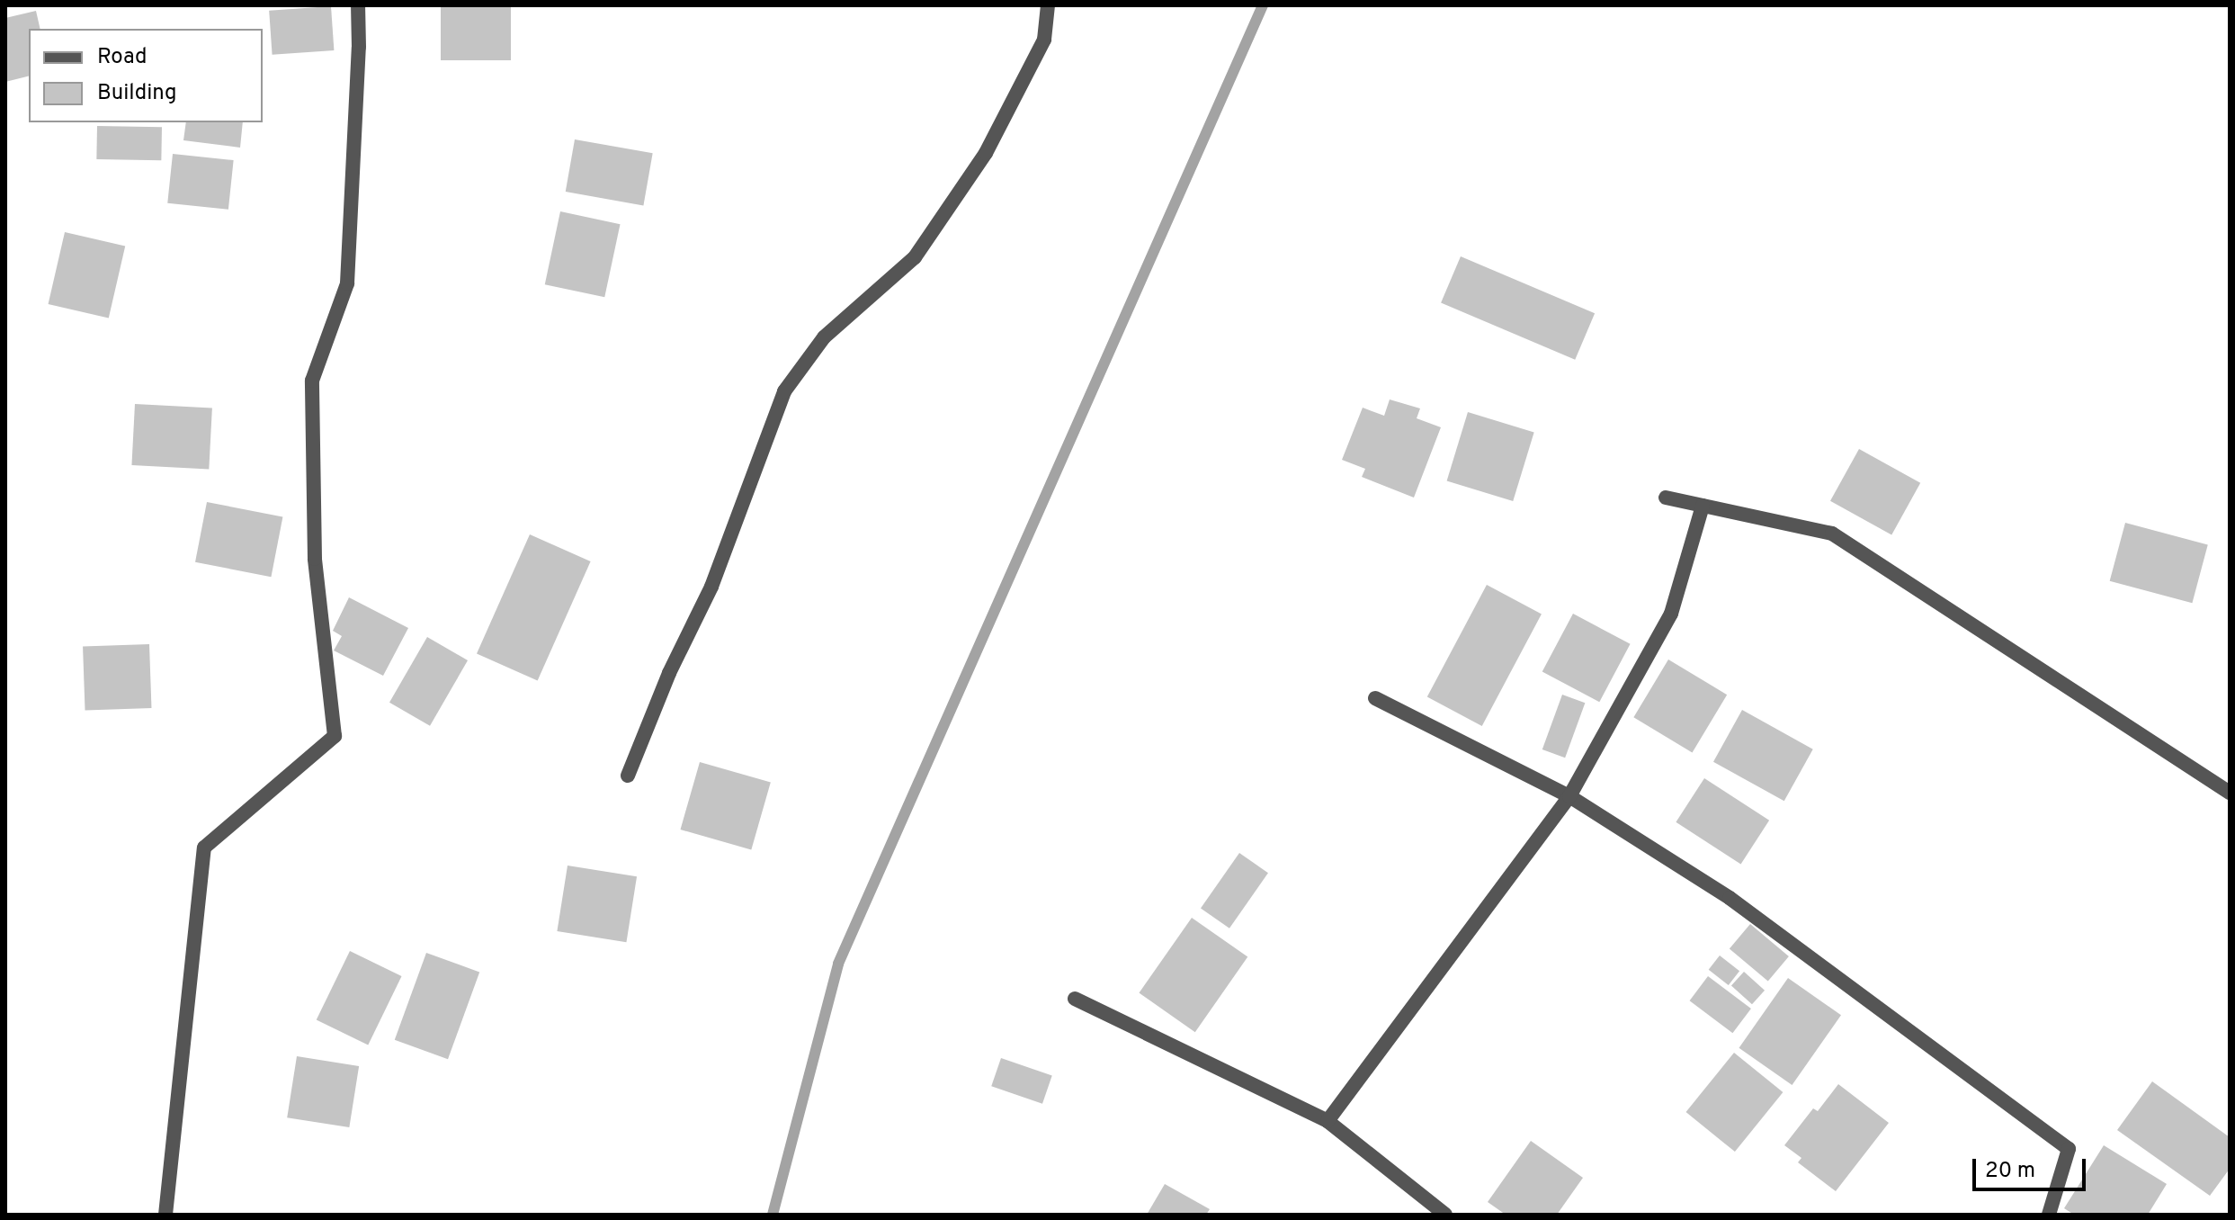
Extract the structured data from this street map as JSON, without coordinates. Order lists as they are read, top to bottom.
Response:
{
  "legend": ["Road", "Building"],
  "scale_bar": "20 m"
}
